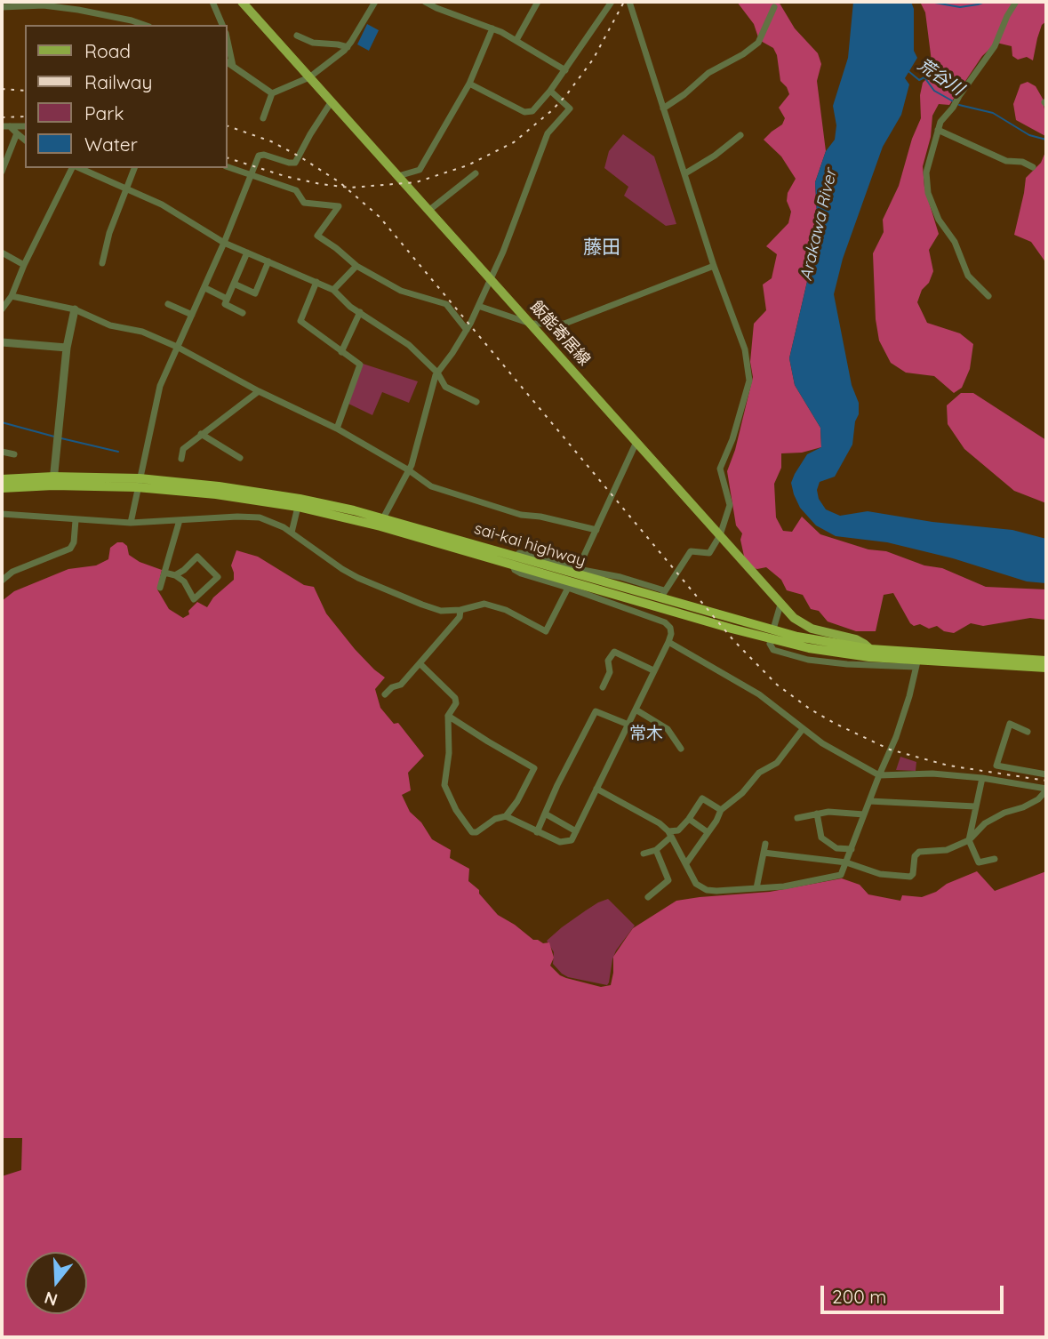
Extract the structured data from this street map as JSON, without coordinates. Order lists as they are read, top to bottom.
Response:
{
  "streets": {
    "highway": ["sai-kai highway"],
    "main road": ["飯能寄居線"]
  },
  "crossings": [
    ["飯能寄居線", "sai-kai highway"]
  ],
  "districts": ["藤田", "常木"],
  "water": ["荒谷川", "Arakawa River"],
  "legend": [
    "Road",
    "Railway",
    "Park",
    "Water"
  ],
  "scale_bar": "200 m",
  "north": "bottom"
}
